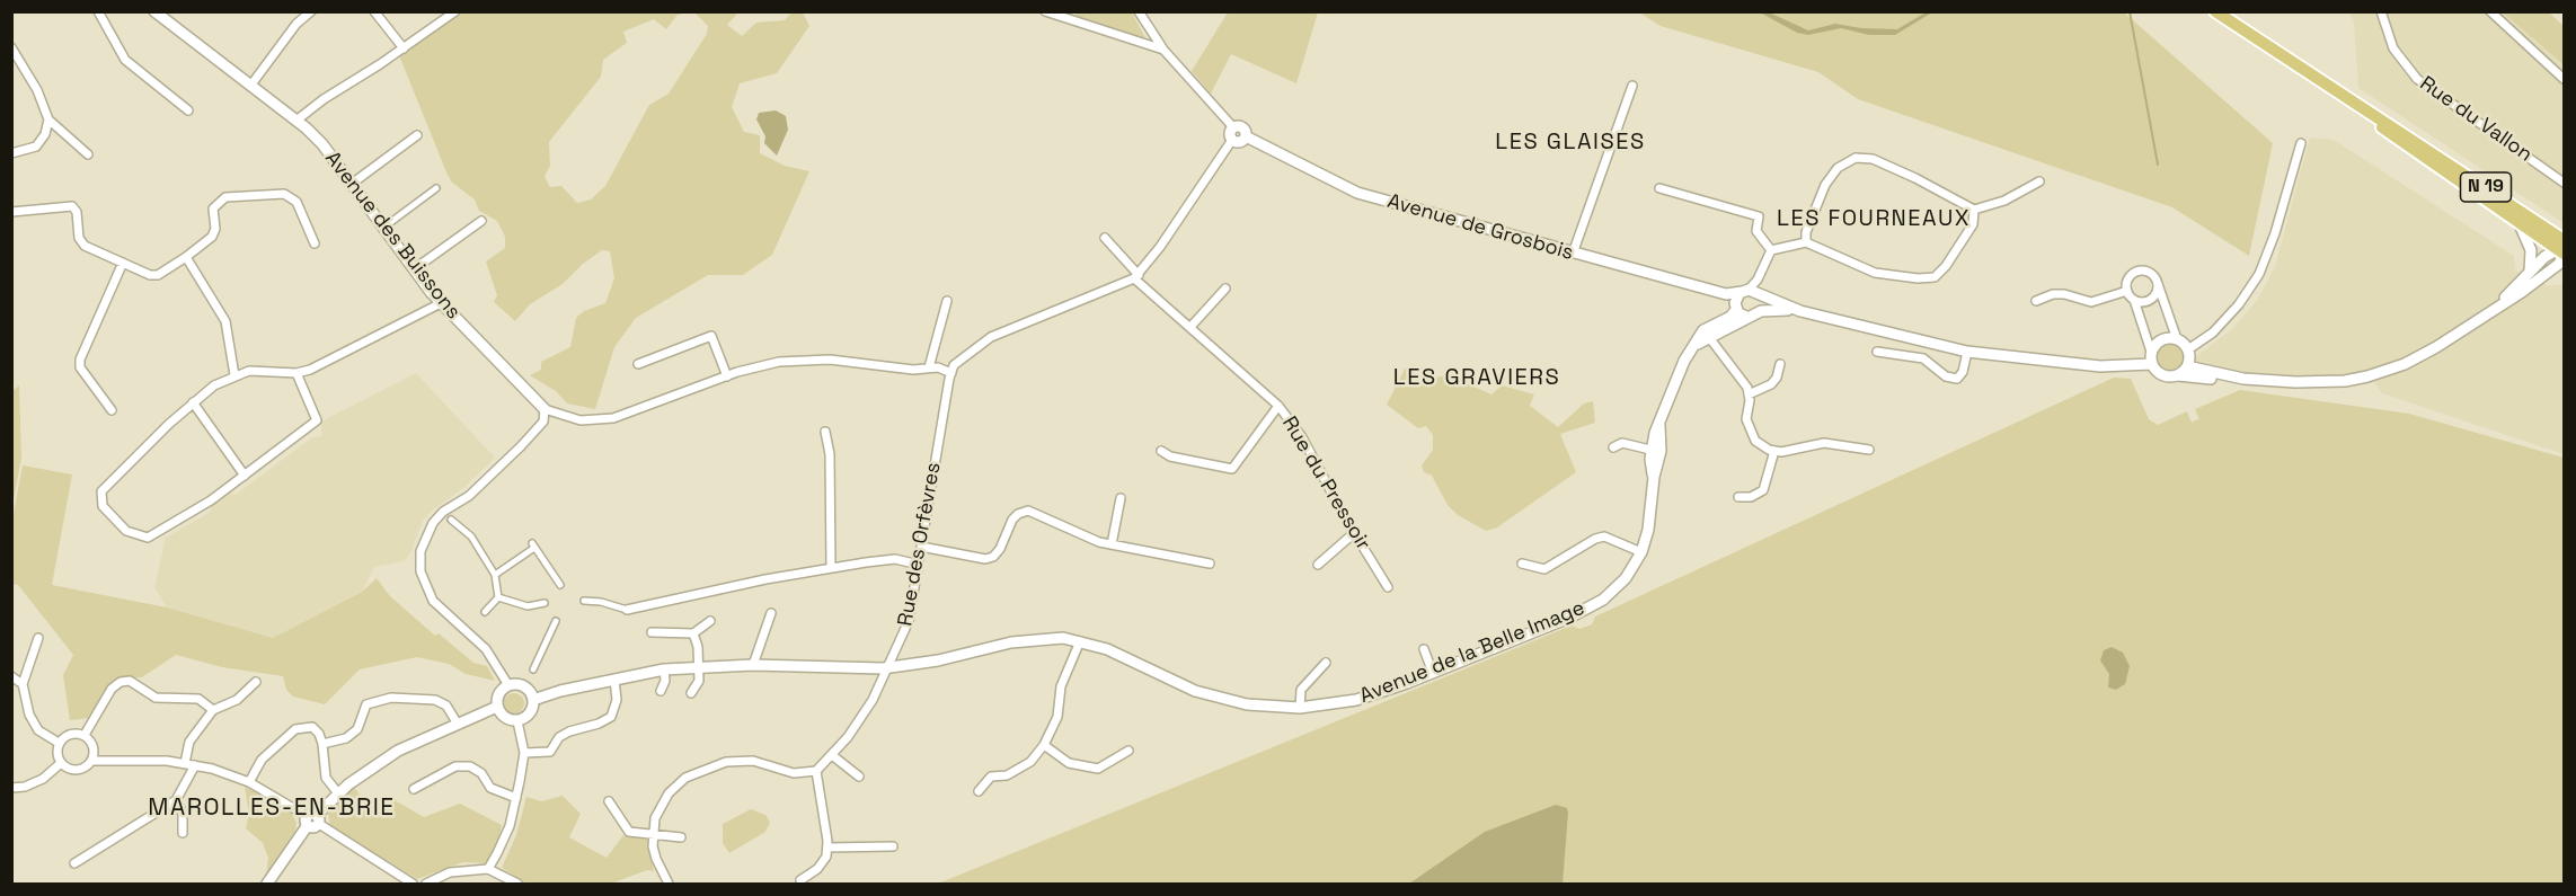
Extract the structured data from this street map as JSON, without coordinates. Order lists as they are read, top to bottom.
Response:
{
  "streets": {
    "main road": ["N 19"],
    "street": [
      "Rue du Vallon",
      "Avenue de Grosbois",
      "Avenue des Buissons",
      "Rue du Pressoir",
      "Rue des Orfèvres",
      "Avenue de la Belle Image"
    ]
  },
  "crossings": [
    ["Avenue de Grosbois", "Avenue de la Belle Image"],
    ["Rue des Orfèvres", "Avenue de la Belle Image"]
  ],
  "districts": [
    "LES GLAISES",
    "LES FOURNEAUX",
    "LES GRAVIERS",
    "MAROLLES-EN-BRIE"
  ]
}
